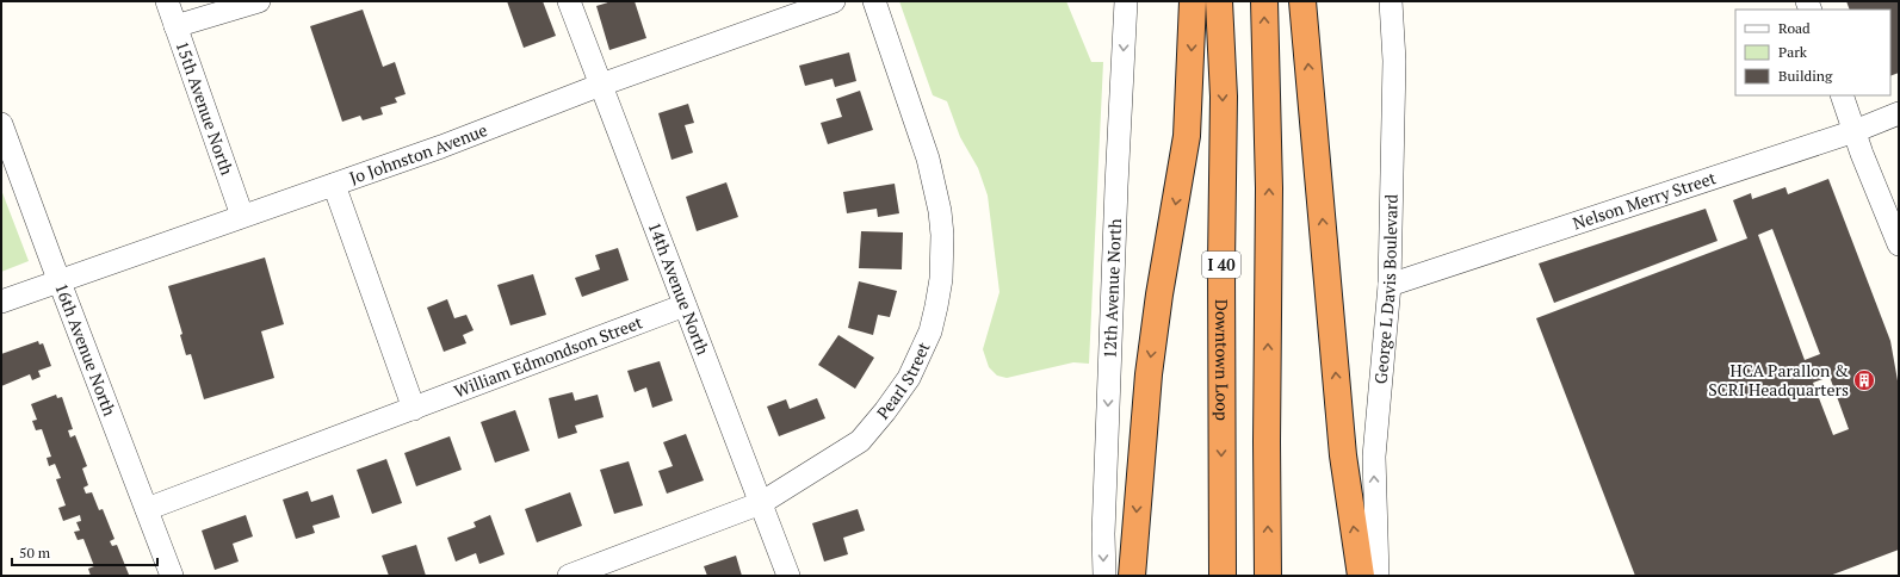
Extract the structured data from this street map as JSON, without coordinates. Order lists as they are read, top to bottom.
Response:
{
  "streets": {
    "highway": ["I 40", "Downtown Loop"],
    "street": [
      "15th Avenue North",
      "Jo Johnston Avenue",
      "Nelson Merry Street",
      "14th Avenue North",
      "12th Avenue North",
      "George L Davis Boulevard",
      "16th Avenue North",
      "William Edmondson Street",
      "Pearl Street"
    ]
  },
  "crossings": [
    ["15th Avenue North", "Jo Johnston Avenue"],
    ["Jo Johnston Avenue", "14th Avenue North"],
    ["Jo Johnston Avenue", "16th Avenue North"],
    ["Nelson Merry Street", "George L Davis Boulevard"],
    ["14th Avenue North", "William Edmondson Street"],
    ["14th Avenue North", "Pearl Street"],
    ["16th Avenue North", "William Edmondson Street"]
  ],
  "one_way": ["12th Avenue North", "George L Davis Boulevard"],
  "places": {
    "building": ["HCA Parallon & SCRI Headquarters"]
  },
  "legend": ["Road", "Park", "Building"],
  "scale_bar": "50 m"
}
